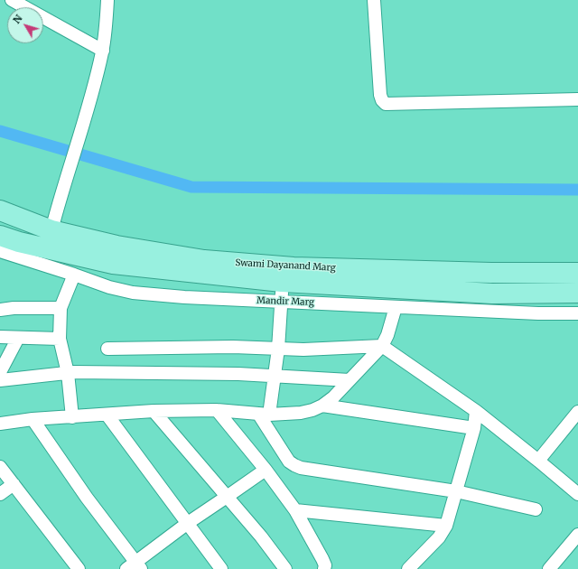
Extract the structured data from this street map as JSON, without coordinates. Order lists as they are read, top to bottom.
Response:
{
  "streets": {
    "main road": ["Swami Dayanand Marg"],
    "street": ["Mandir Marg"]
  },
  "north": "top left"
}
